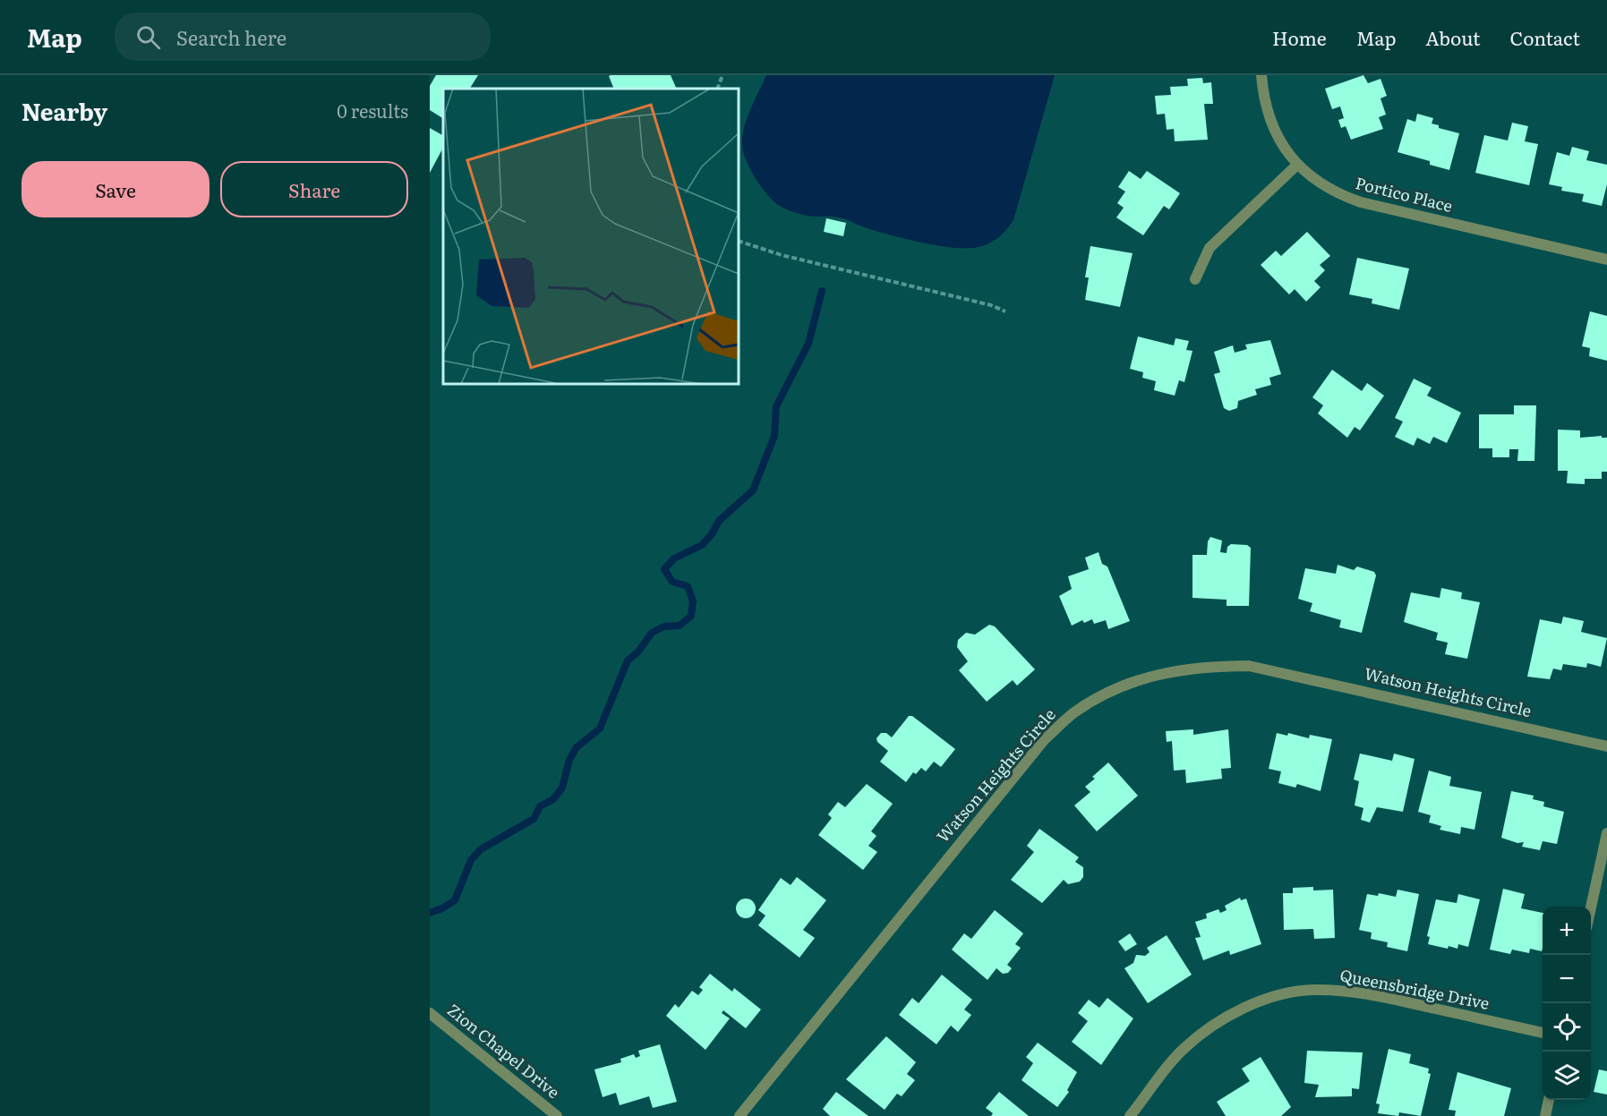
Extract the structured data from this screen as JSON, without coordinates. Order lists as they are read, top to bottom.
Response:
{
  "streets": {
    "street": [
      "Portico Place",
      "Watson Heights Circle",
      "Queensbridge Drive",
      "Zion Chapel Drive"
    ]
  },
  "page": {
    "header": "Map",
    "search": "Search here",
    "nav": [
      "Home",
      "Map",
      "About",
      "Contact"
    ],
    "heading": ["Nearby", "0 results"],
    "buttons": ["Save", "Share"],
    "map_buttons": ["+", "−"]
  }
}
